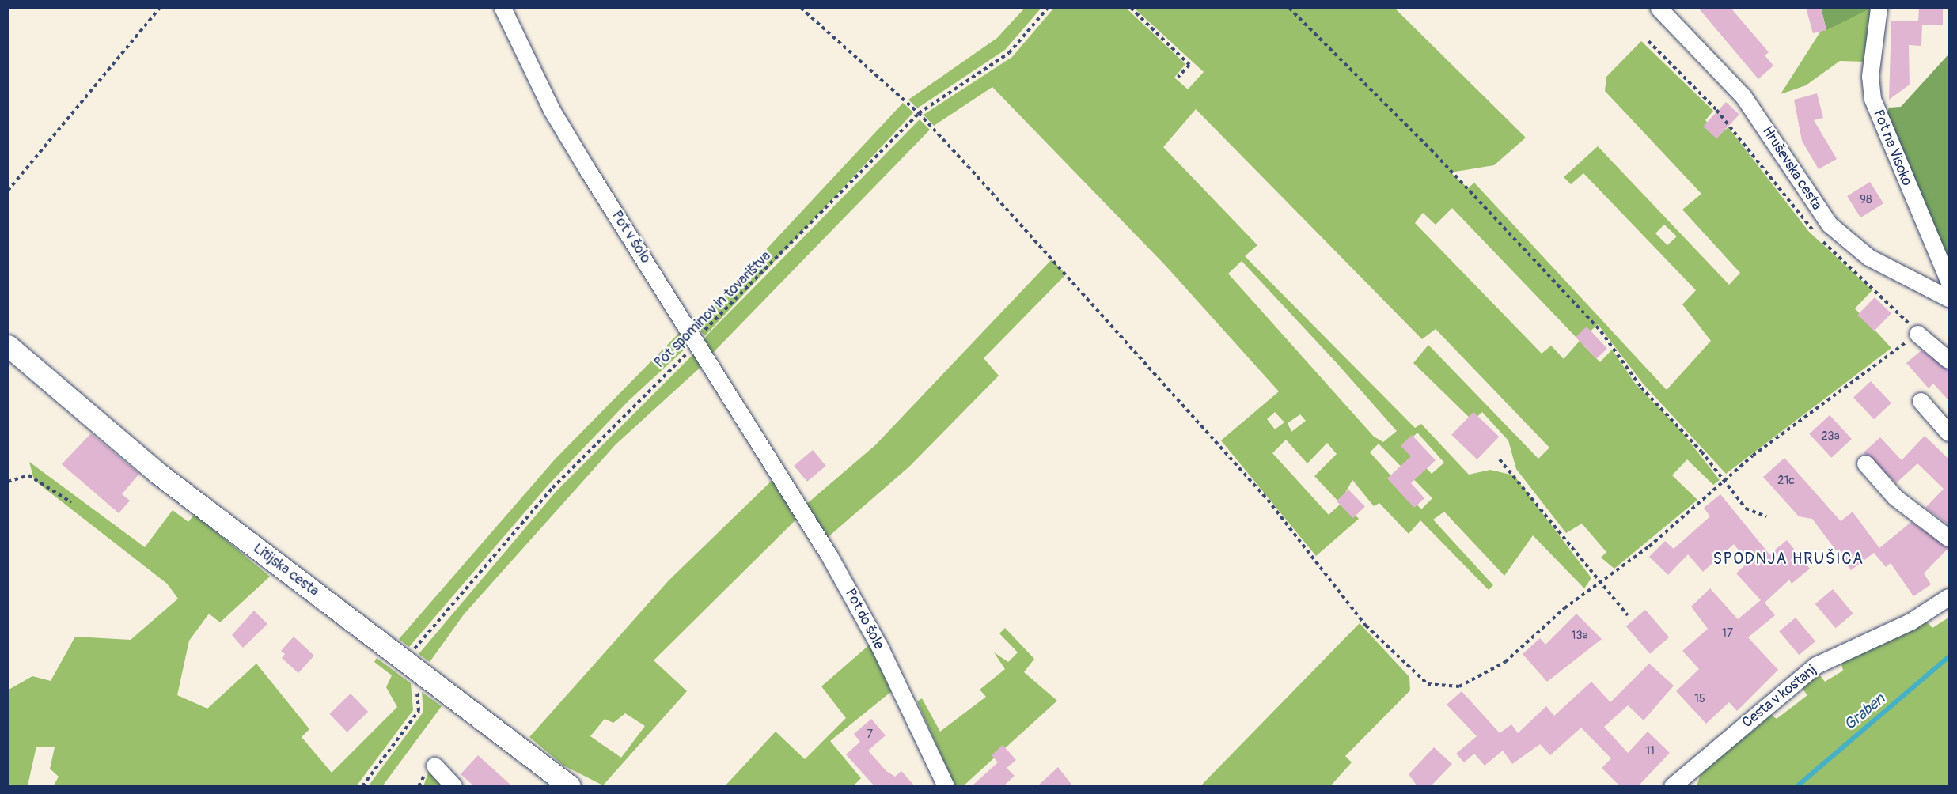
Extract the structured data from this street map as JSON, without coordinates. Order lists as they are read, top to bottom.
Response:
{
  "streets": {
    "main road": ["Litijska cesta"],
    "street": [
      "Pot na Visoko",
      "Hruševska cesta",
      "Pot v šolo",
      "Pot do šole",
      "Cesta v kostanj"
    ],
    "path": ["Pot spominov in tovarištva"]
  },
  "crossings": [
    ["Pot v šolo", "Pot spominov in tovarištva"],
    ["Pot v šolo", "Pot do šole"]
  ],
  "districts": ["SPODNJA HRUŠICA"],
  "water": ["Graben"],
  "house_numbers": [
    "98",
    "23a",
    "21c",
    "17",
    "13a",
    "15",
    "7",
    "11"
  ]
}
